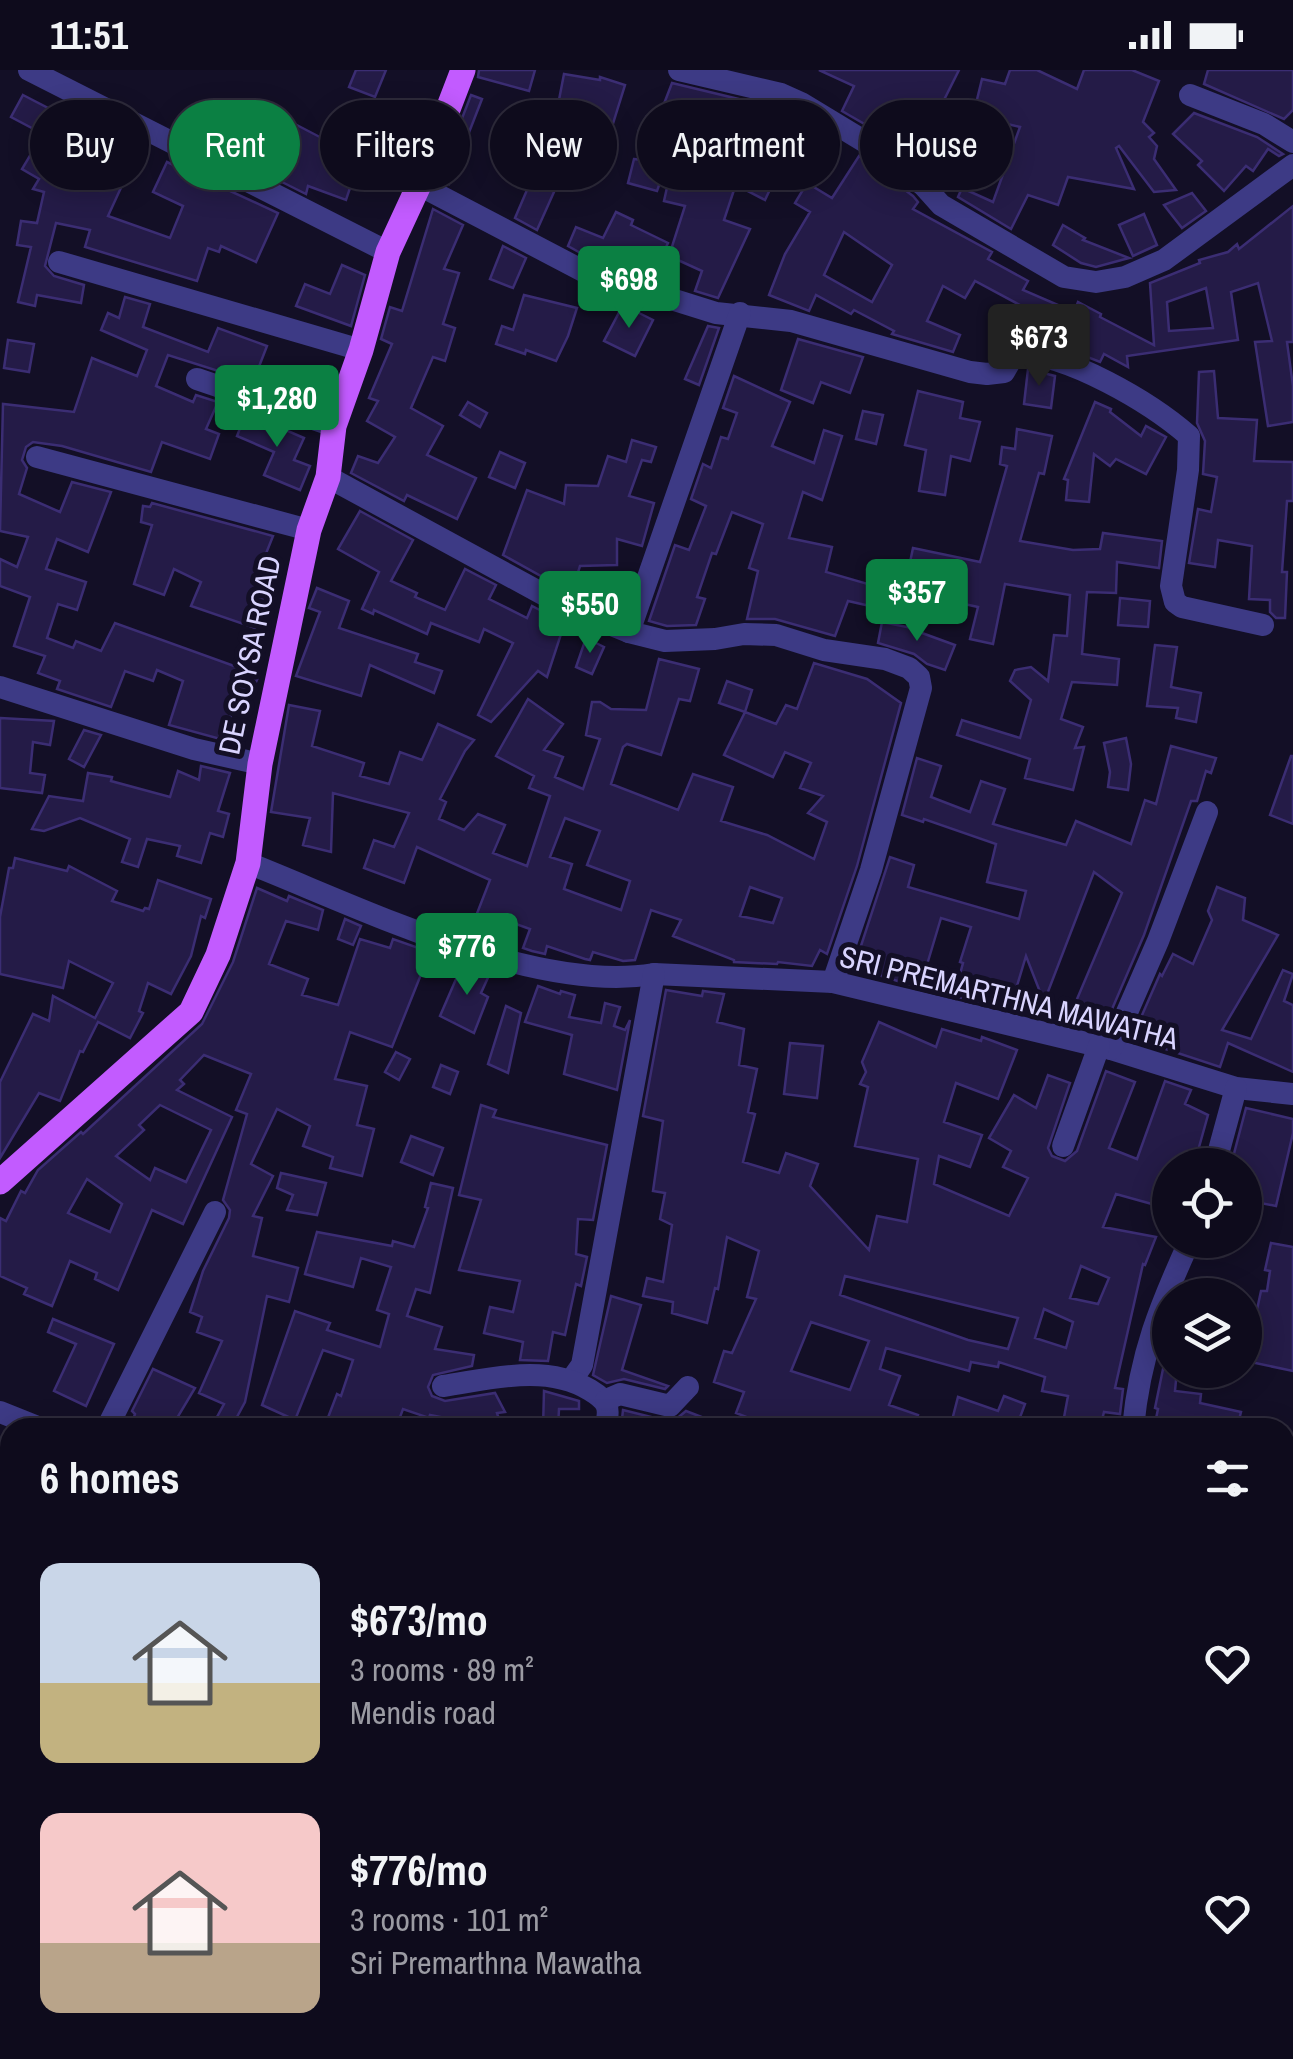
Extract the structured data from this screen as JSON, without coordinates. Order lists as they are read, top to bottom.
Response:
{
  "streets": {
    "main road": ["DE SOYSA ROAD"],
    "street": ["SRI PREMARTHNA MAWATHA"]
  },
  "crossings": [
    ["DE SOYSA ROAD", "SRI PREMARTHNA MAWATHA"]
  ],
  "page": {
    "status": "11:51",
    "chip": [
      "Buy",
      "Rent",
      "Filters",
      "New",
      "Apartment",
      "House"
    ],
    "price": [
      "$698",
      "$673",
      "$1,280",
      "$357",
      "$550",
      "$776"
    ],
    "heading": "6 homes",
    "list": [
      {
        "name": "$673/mo",
        "note": "3 rooms · 89 m² · Mendis road"
      },
      {
        "name": "$776/mo",
        "note": "3 rooms · 101 m² · Sri Premarthna Mawatha"
      }
    ]
  }
}
